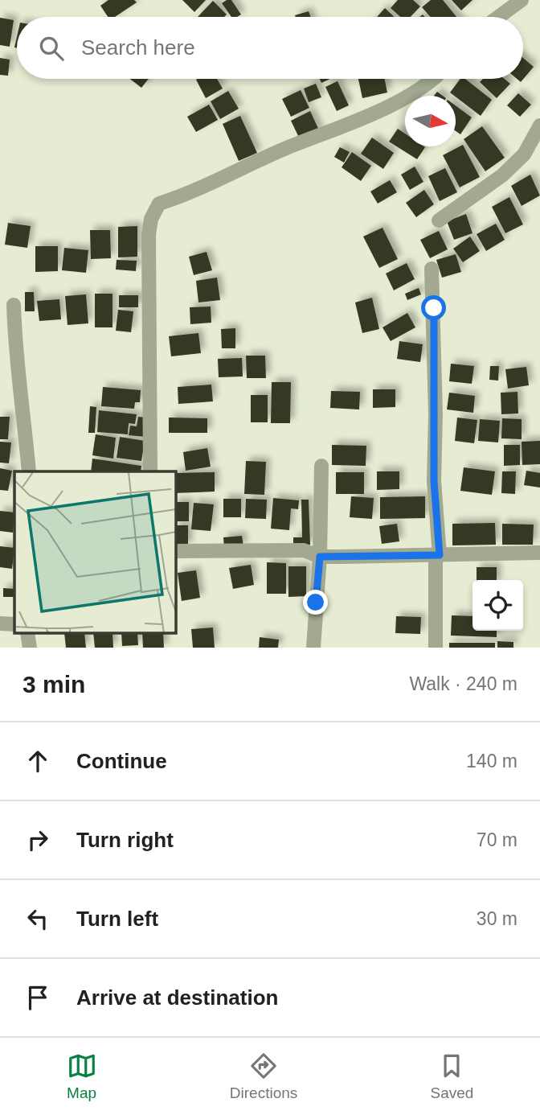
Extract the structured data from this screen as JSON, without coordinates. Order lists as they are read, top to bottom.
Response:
{
  "north": "right",
  "page": {
    "search": "Search here",
    "heading": ["3 min", "Walk · 240 m"],
    "list": [
      ["Continue", "140 m"],
      ["Turn right", "70 m"],
      ["Turn left", "30 m"],
      "Arrive at destination"
    ],
    "nav": ["Map", "Directions", "Saved"]
  }
}
